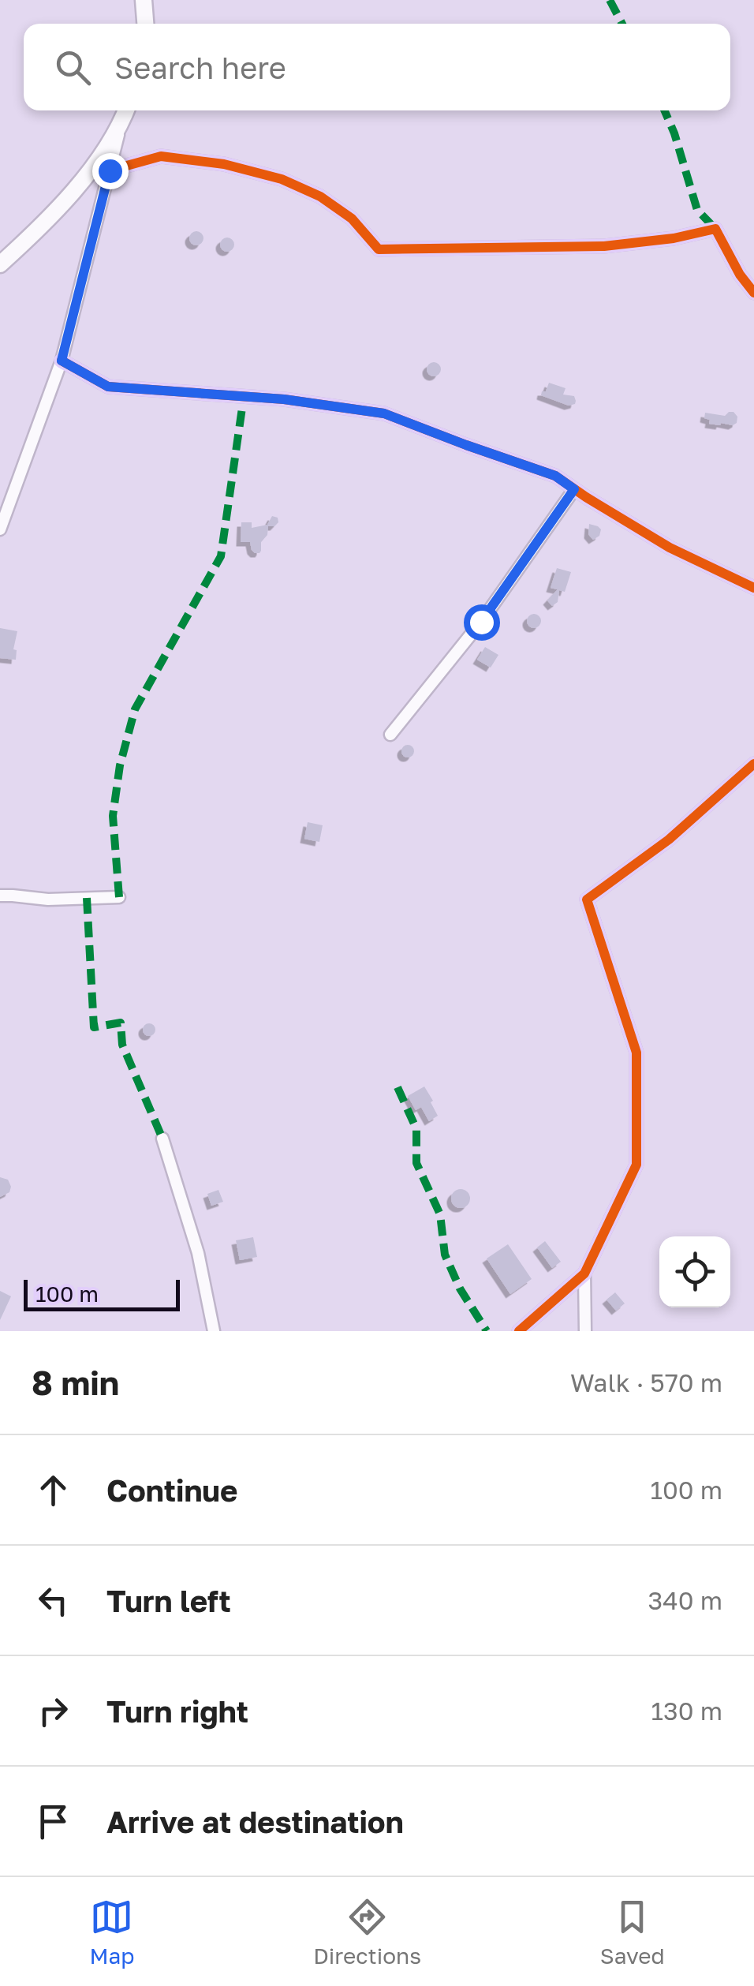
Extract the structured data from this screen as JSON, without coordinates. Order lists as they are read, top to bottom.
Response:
{
  "scale_bar": "100 m",
  "page": {
    "search": "Search here",
    "scale": "100 m",
    "heading": ["8 min", "Walk · 570 m"],
    "list": [
      ["Continue", "100 m"],
      ["Turn left", "340 m"],
      ["Turn right", "130 m"],
      "Arrive at destination"
    ],
    "nav": ["Map", "Directions", "Saved"]
  }
}
